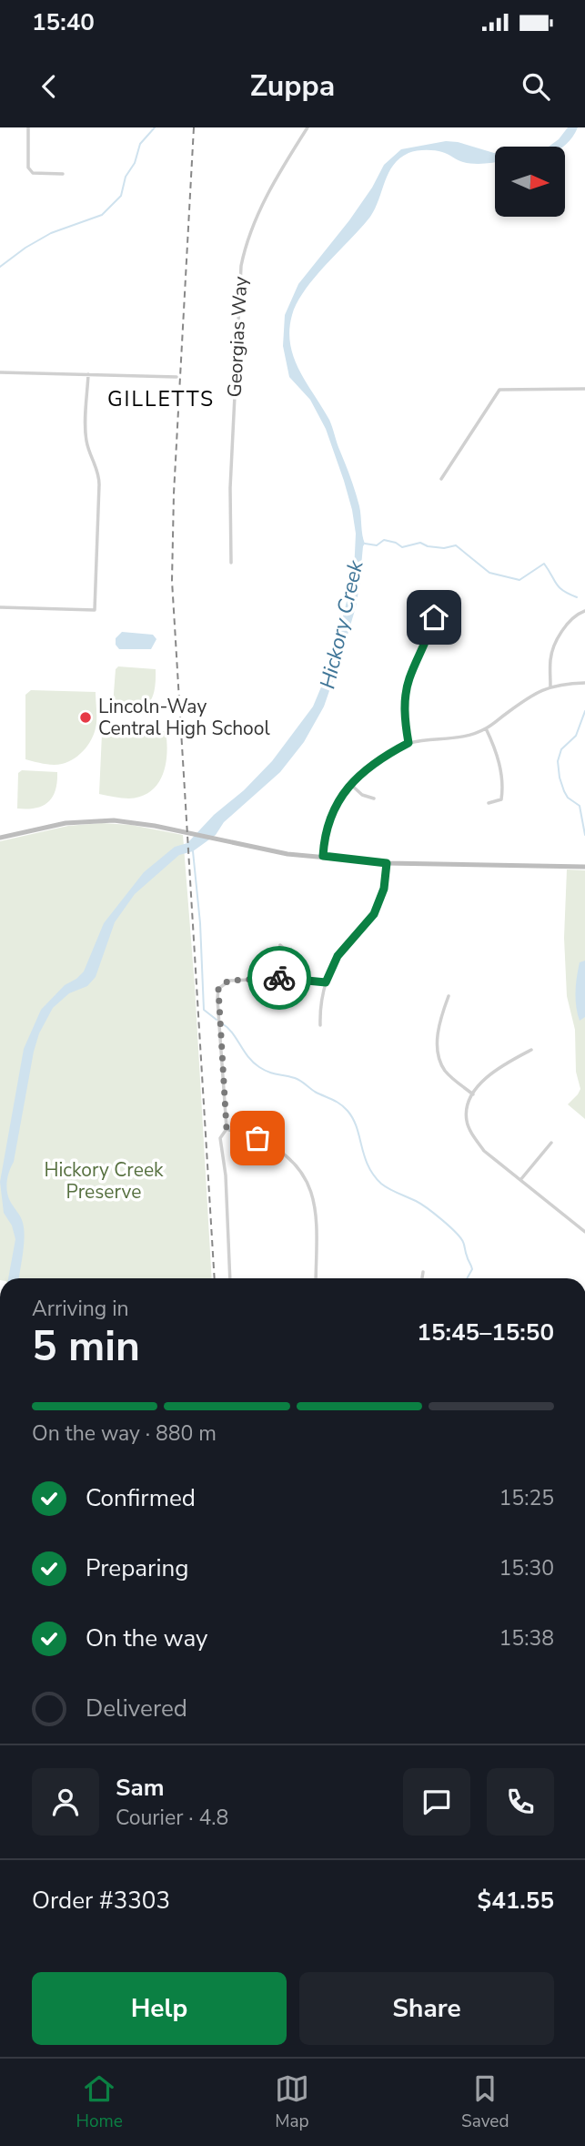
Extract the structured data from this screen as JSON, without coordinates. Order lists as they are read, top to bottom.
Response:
{
  "streets": {
    "street": ["Georgias Way"]
  },
  "districts": ["GILLETTS"],
  "water": ["Hickory Creek"],
  "parks": ["Hickory Creek Preserve"],
  "places": ["Lincoln-Way Central High School"],
  "north": "right",
  "page": {
    "status": "15:40",
    "header": "Zuppa",
    "heading": ["5 min", "Arriving in", "15:45–15:50"],
    "panel": [
      "Sam",
      "Courier · 4.8",
      "Order #3303",
      "$41.55"
    ],
    "bar": "On the way · 880 m",
    "list": [
      ["Confirmed", "15:25"],
      ["Preparing", "15:30"],
      ["On the way", "15:38"],
      "Delivered"
    ],
    "buttons": ["Help", "Share"],
    "tabs": ["Home", "Map", "Saved"]
  }
}
